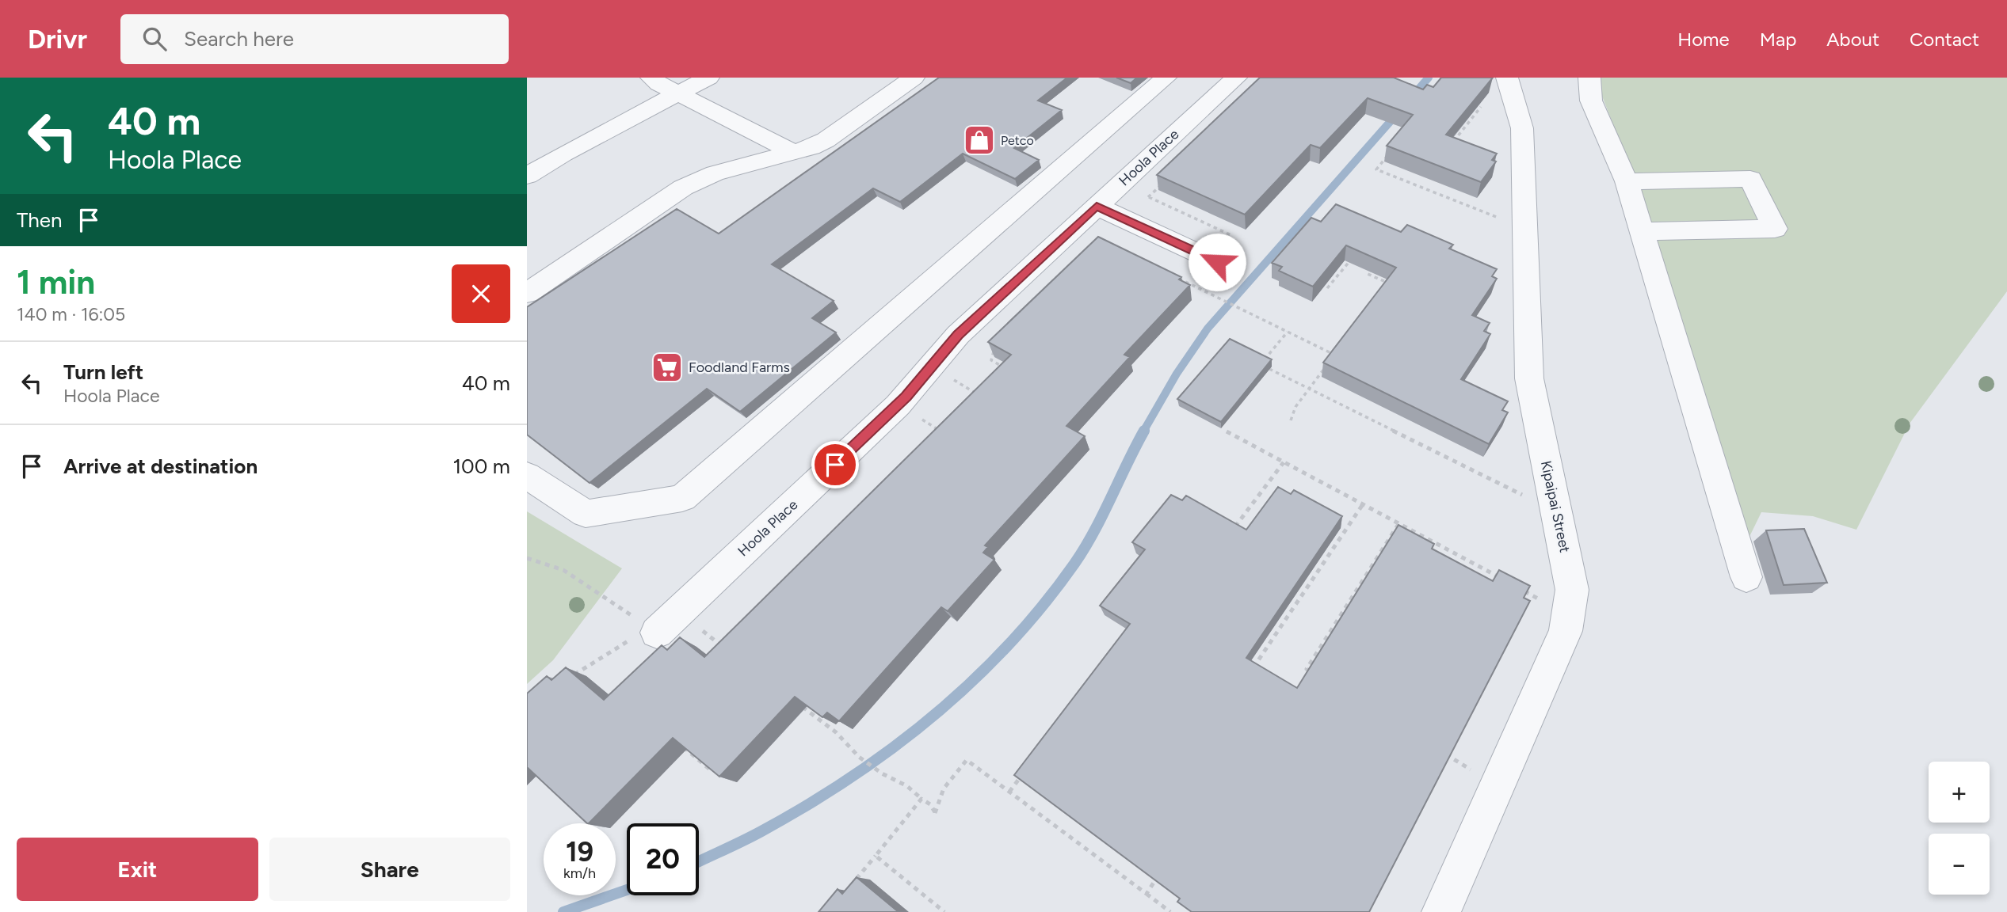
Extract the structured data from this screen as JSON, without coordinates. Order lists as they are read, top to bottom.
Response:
{
  "streets": {
    "street": ["Hoola Place", "Kipaipai Street"]
  },
  "places": {
    "shop": ["Petco"],
    "supermarket": ["Foodland Farms"]
  },
  "page": {
    "header": "Drivr",
    "search": "Search here",
    "nav": [
      "Home",
      "Map",
      "About",
      "Contact"
    ],
    "turn": ["40 m", "Hoola Place"],
    "then": "Then",
    "heading": ["1 min", "140 m · 16:05"],
    "list": [
      {
        "name": "Turn left",
        "note": "Hoola Place",
        "value": "40 m"
      },
      {
        "name": "Arrive at destination",
        "value": "100 m"
      }
    ],
    "map_buttons": ["+", "−"],
    "speed": "19 km/h",
    "limit": "20",
    "buttons": ["Exit", "Share"]
  }
}
